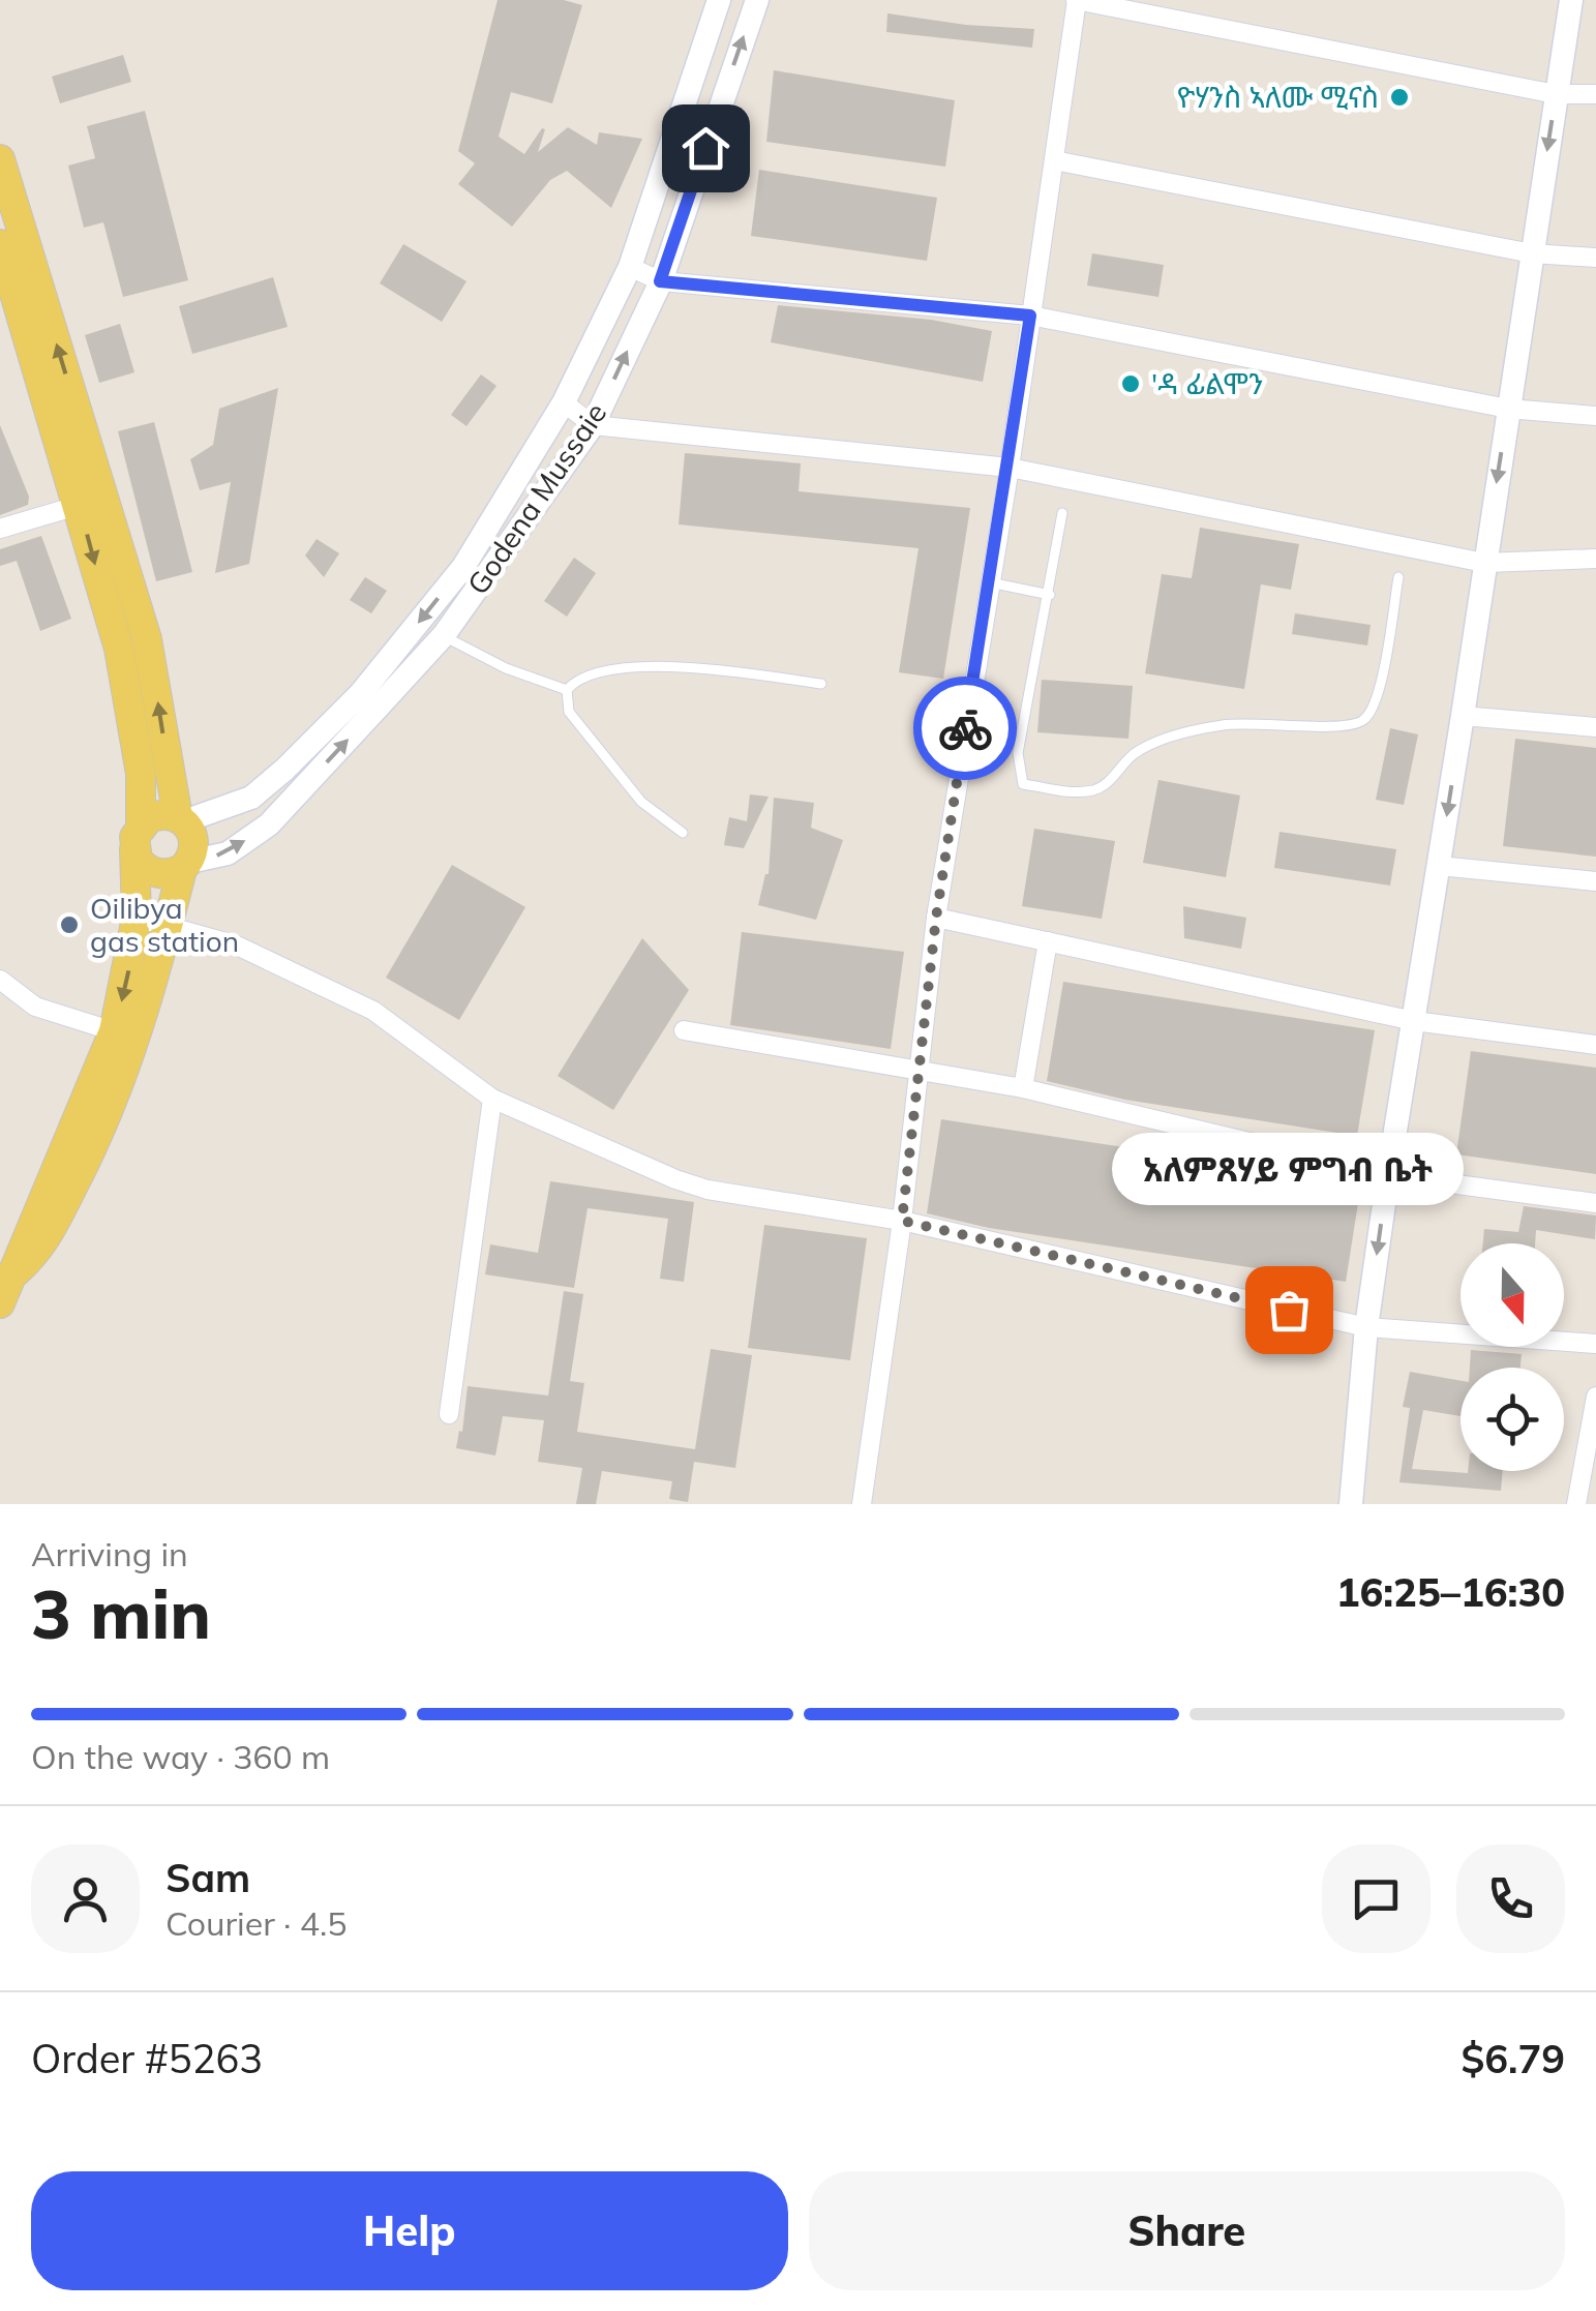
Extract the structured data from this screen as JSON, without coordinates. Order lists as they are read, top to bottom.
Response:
{
  "streets": {
    "street": ["Godena Mussaie"]
  },
  "places": [
    "ዮሃንስ ኣለሙ ሚናስ",
    "'ዳ ፊልሞን",
    "Oilibya gas station",
    "አለምጸሃይ ምግብ ቤት"
  ],
  "north": "bottom",
  "page": {
    "bubble": "አለምጸሃይ ምግብ ቤት",
    "heading": ["3 min", "Arriving in", "16:25–16:30"],
    "panel": [
      "Sam",
      "Courier · 4.5",
      "Order #5263",
      "$6.79"
    ],
    "bar": "On the way · 360 m",
    "buttons": ["Help", "Share"]
  }
}
